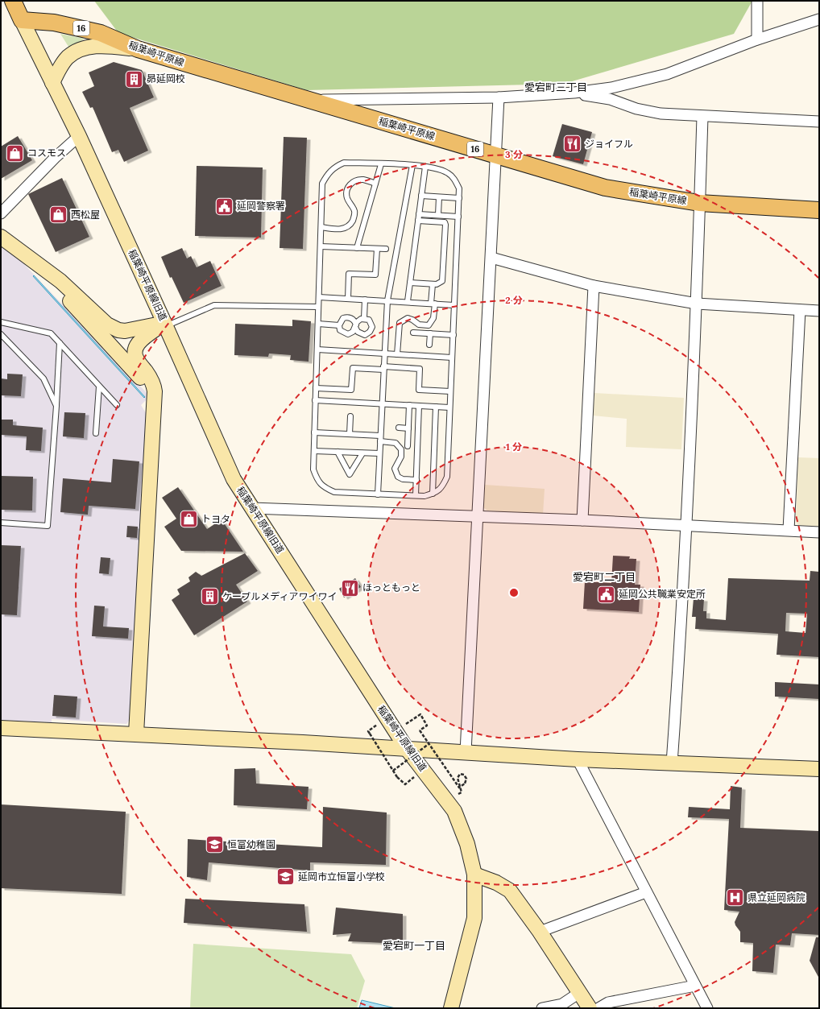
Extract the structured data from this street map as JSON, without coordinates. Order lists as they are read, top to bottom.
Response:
{
  "streets": {
    "main road": ["16", "稲葉崎平原線"],
    "street": ["稲葉崎平原線旧道"]
  },
  "crossings": [
    ["稲葉崎平原線", "稲葉崎平原線旧道"]
  ],
  "districts": ["愛宕町三丁目", "愛宕町二丁目", "愛宕町一丁目"],
  "places": {
    "building": ["昴延岡校", "ケーブルメディアワイワイ"],
    "restaurant": ["ジョイフル", "ほっともっと"],
    "shop": ["コスモス", "西松屋", "トヨタ"],
    "public building": ["延岡警察署", "延岡公共職業安定所"],
    "school or university": ["恒富幼稚園", "延岡市立恒富小学校"],
    "hospital": ["県立延岡病院"]
  },
  "rings": ["3 分", "2 分", "1 分"]
}
